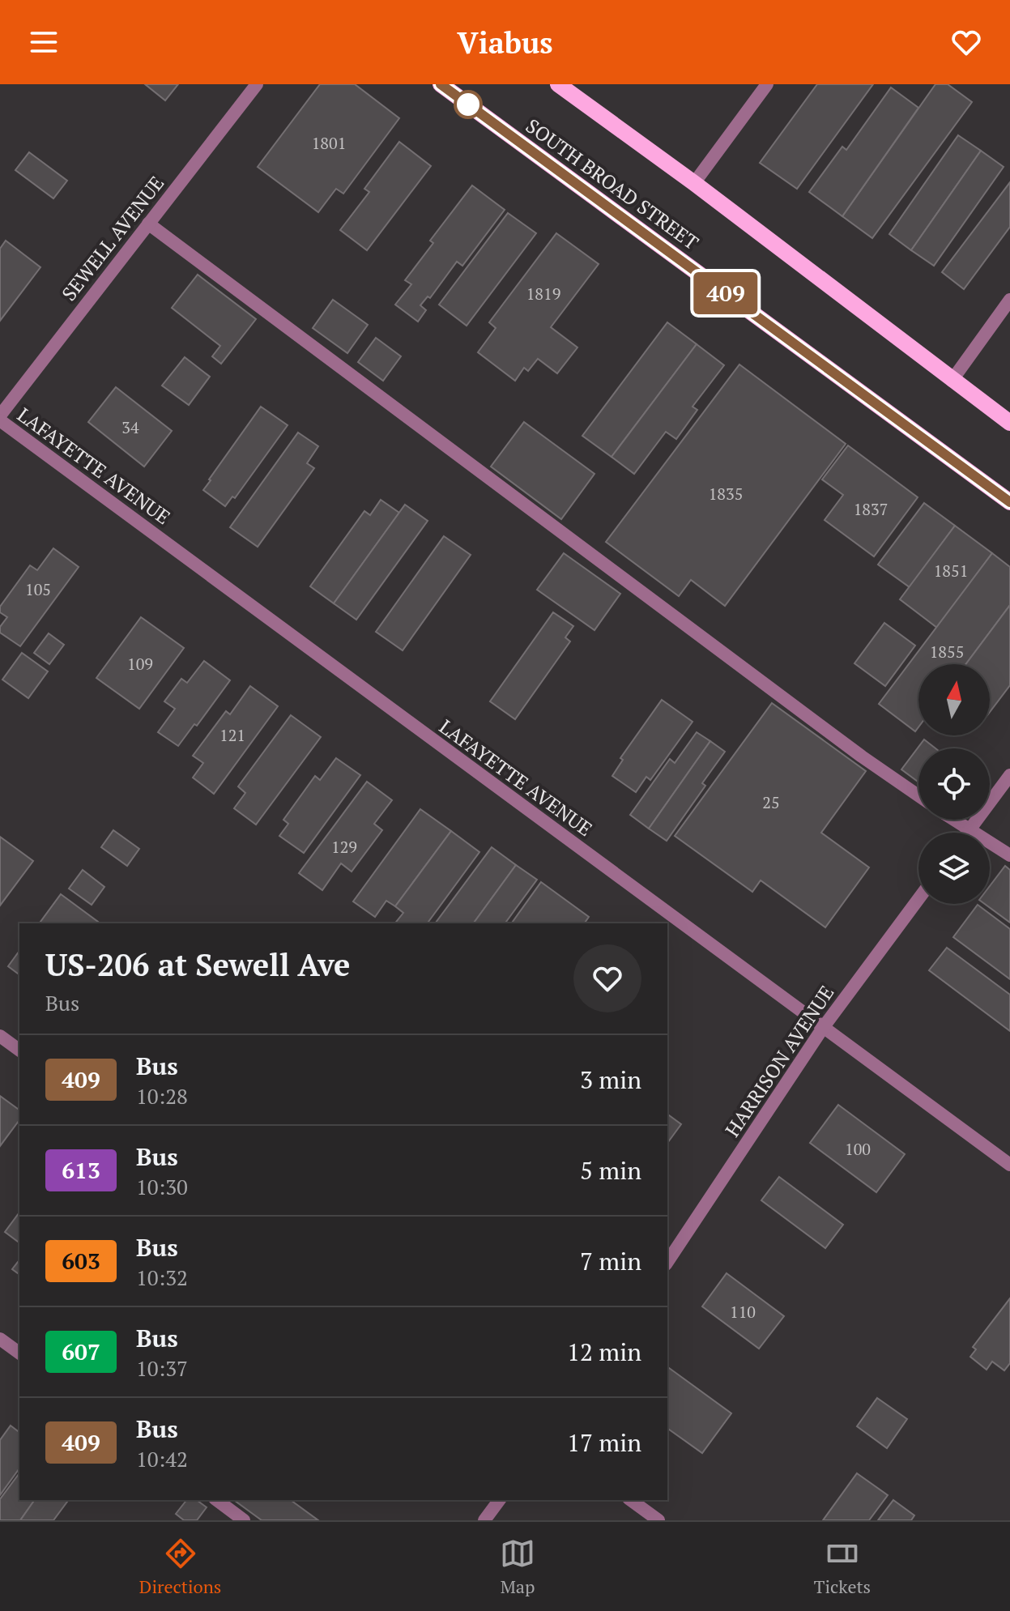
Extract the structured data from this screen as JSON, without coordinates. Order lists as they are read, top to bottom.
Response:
{
  "streets": {
    "main road": ["SOUTH BROAD STREET"],
    "street": ["SEWELL AVENUE", "LAFAYETTE AVENUE", "HARRISON AVENUE"]
  },
  "crossings": [
    ["SEWELL AVENUE", "LAFAYETTE AVENUE"],
    ["LAFAYETTE AVENUE", "HARRISON AVENUE"]
  ],
  "lines": ["bus line 409"],
  "house_numbers": [
    "1801",
    "1819",
    "34",
    "1835",
    "1837",
    "1851",
    "105",
    "1855",
    "109",
    "121",
    "25",
    "129",
    "100",
    "110"
  ],
  "north": "top",
  "page": {
    "header": "Viabus",
    "on_map": "409",
    "heading": ["US-206 at Sewell Ave", "Bus"],
    "list": [
      {
        "mark": "409",
        "name": "Bus",
        "note": "10:28",
        "value": "3 min"
      },
      {
        "mark": "613",
        "name": "Bus",
        "note": "10:30",
        "value": "5 min"
      },
      {
        "mark": "603",
        "name": "Bus",
        "note": "10:32",
        "value": "7 min"
      },
      {
        "mark": "607",
        "name": "Bus",
        "note": "10:37",
        "value": "12 min"
      },
      {
        "mark": "409",
        "name": "Bus",
        "note": "10:42",
        "value": "17 min"
      }
    ],
    "tabs": ["Directions", "Map", "Tickets"]
  }
}
